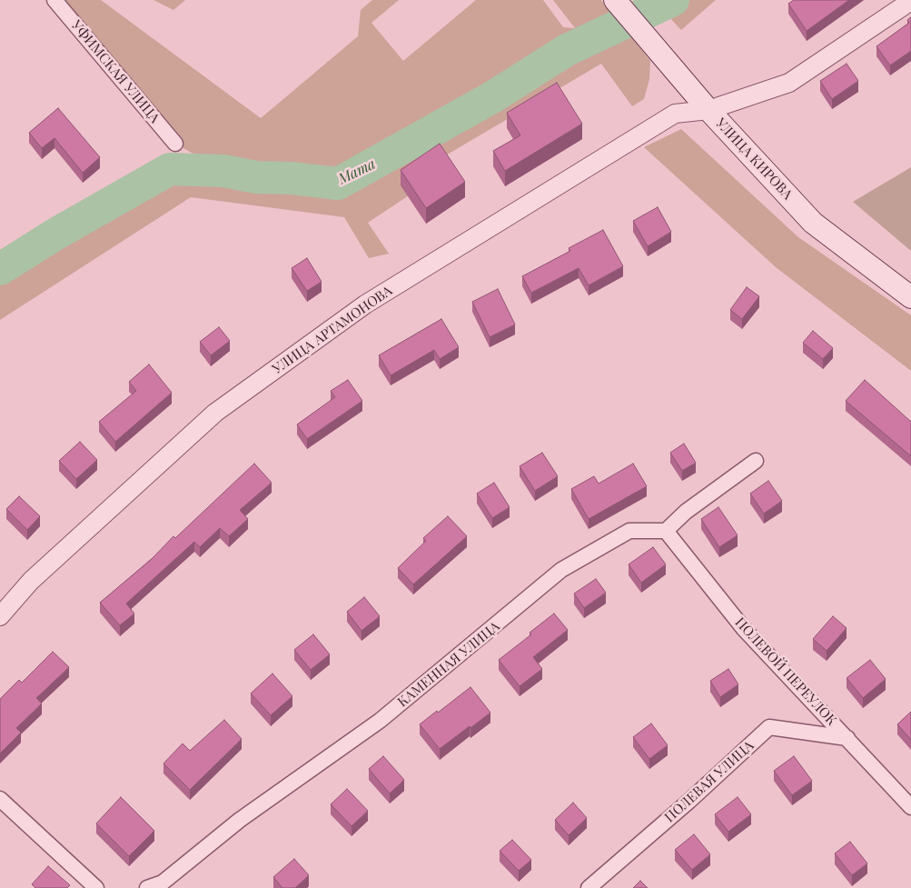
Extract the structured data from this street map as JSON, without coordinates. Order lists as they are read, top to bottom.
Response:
{
  "streets": {
    "main road": ["УЛИЦА КИРОВА"],
    "street": [
      "УФИМСКАЯ УЛИЦА",
      "УЛИЦА АРТАМОНОВА",
      "КАМЕННАЯ УЛИЦА",
      "ПОЛЕВОЙ ПЕРЕУЛОК",
      "ПОЛЕВАЯ УЛИЦА"
    ]
  },
  "crossings": [
    ["УЛИЦА КИРОВА", "УЛИЦА АРТАМОНОВА"],
    ["КАМЕННАЯ УЛИЦА", "ПОЛЕВОЙ ПЕРЕУЛОК"],
    ["ПОЛЕВОЙ ПЕРЕУЛОК", "ПОЛЕВАЯ УЛИЦА"]
  ],
  "water": ["Мата"]
}
